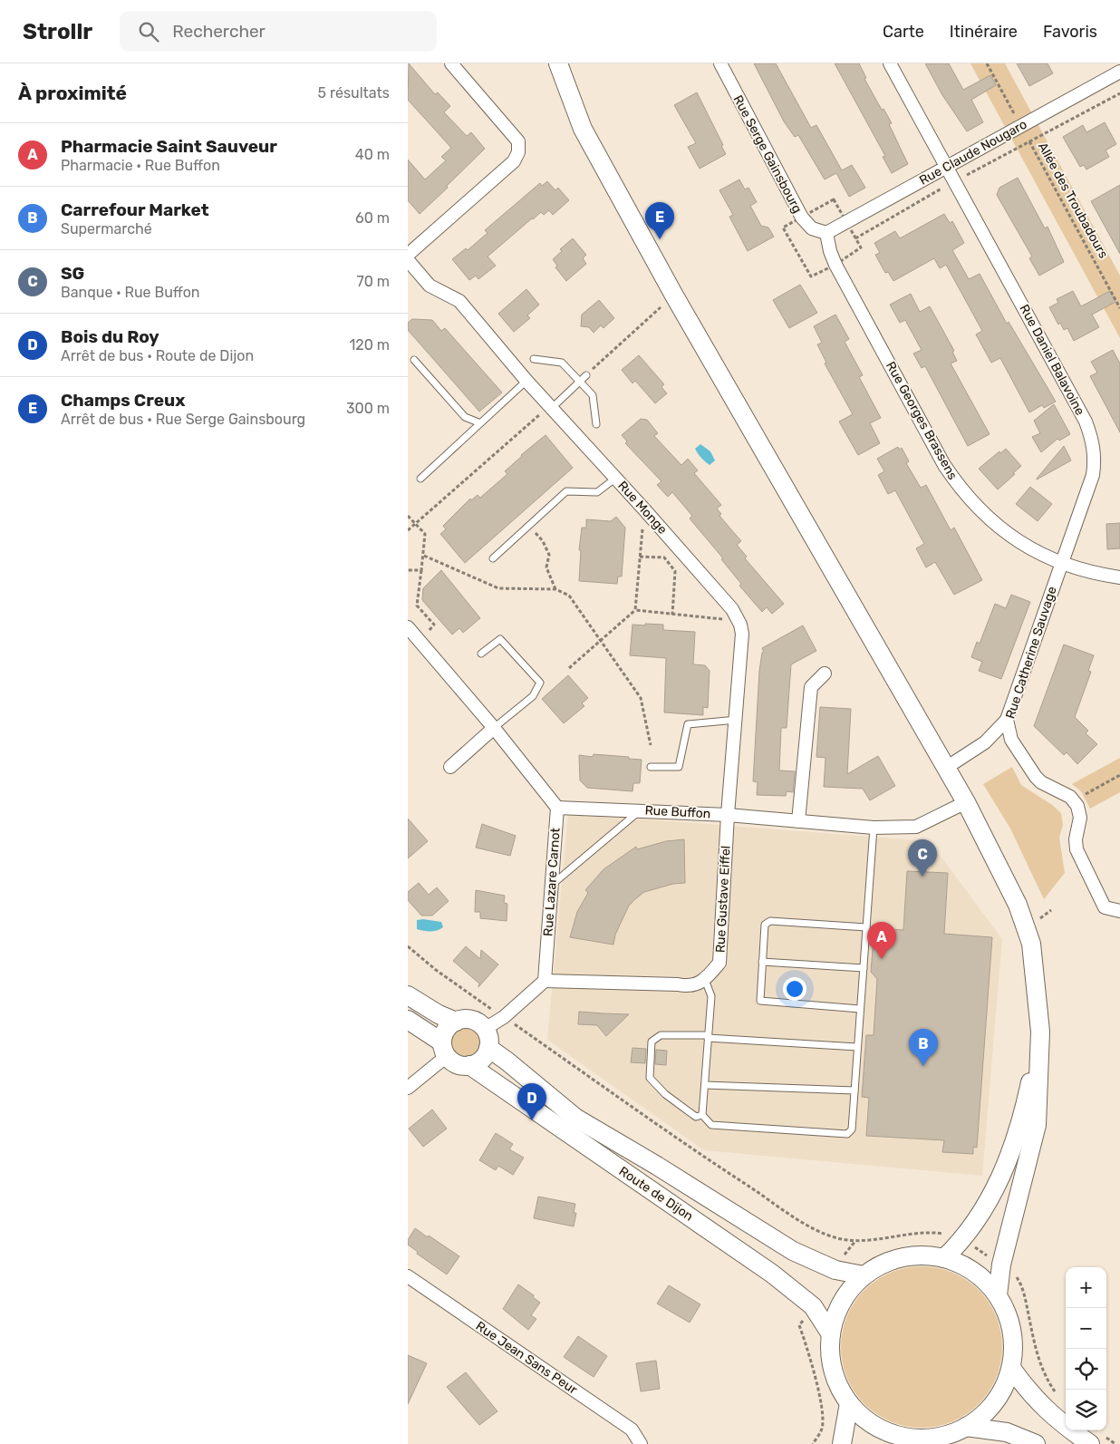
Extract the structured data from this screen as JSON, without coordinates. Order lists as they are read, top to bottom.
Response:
{
  "streets": {
    "main road": ["Route de Dijon"],
    "street": [
      "Rue Claude Nougaro",
      "Rue Serge Gainsbourg",
      "Rue Daniel Balavoine",
      "Rue Georges Brassens",
      "Rue Monge",
      "Rue Catherine Sauvage",
      "Rue Buffon",
      "Rue Lazare Carnot",
      "Rue Gustave Eiffel",
      "Rue Jean Sans Peur"
    ],
    "path": ["Allée des Troubadours"]
  },
  "crossings": [
    ["Rue Claude Nougaro", "Rue Serge Gainsbourg"],
    ["Rue Claude Nougaro", "Allée des Troubadours"],
    ["Rue Claude Nougaro", "Rue Daniel Balavoine"],
    ["Rue Claude Nougaro", "Rue Georges Brassens"],
    ["Rue Serge Gainsbourg", "Rue Georges Brassens"],
    ["Rue Daniel Balavoine", "Rue Georges Brassens"],
    ["Rue Daniel Balavoine", "Rue Catherine Sauvage"],
    ["Rue Georges Brassens", "Rue Catherine Sauvage"],
    ["Rue Monge", "Rue Buffon"],
    ["Rue Monge", "Rue Gustave Eiffel"],
    ["Rue Buffon", "Rue Lazare Carnot"],
    ["Rue Buffon", "Rue Gustave Eiffel"]
  ],
  "page": {
    "header": "Strollr",
    "search": "Rechercher",
    "nav": ["Carte", "Itinéraire", "Favoris"],
    "heading": ["À proximité", "5 résultats"],
    "list": [
      {
        "mark": "A",
        "name": "Pharmacie Saint Sauveur",
        "note": "Pharmacie · Rue Buffon",
        "value": "40 m"
      },
      {
        "mark": "B",
        "name": "Carrefour Market",
        "note": "Supermarché",
        "value": "60 m"
      },
      {
        "mark": "C",
        "name": "SG",
        "note": "Banque · Rue Buffon",
        "value": "70 m"
      },
      {
        "mark": "D",
        "name": "Bois du Roy",
        "note": "Arrêt de bus · Route de Dijon",
        "value": "120 m"
      },
      {
        "mark": "E",
        "name": "Champs Creux",
        "note": "Arrêt de bus · Rue Serge Gainsbourg",
        "value": "300 m"
      }
    ],
    "pins": [
      "E",
      "C",
      "A",
      "B",
      "D"
    ],
    "map_buttons": ["+", "−"]
  }
}
